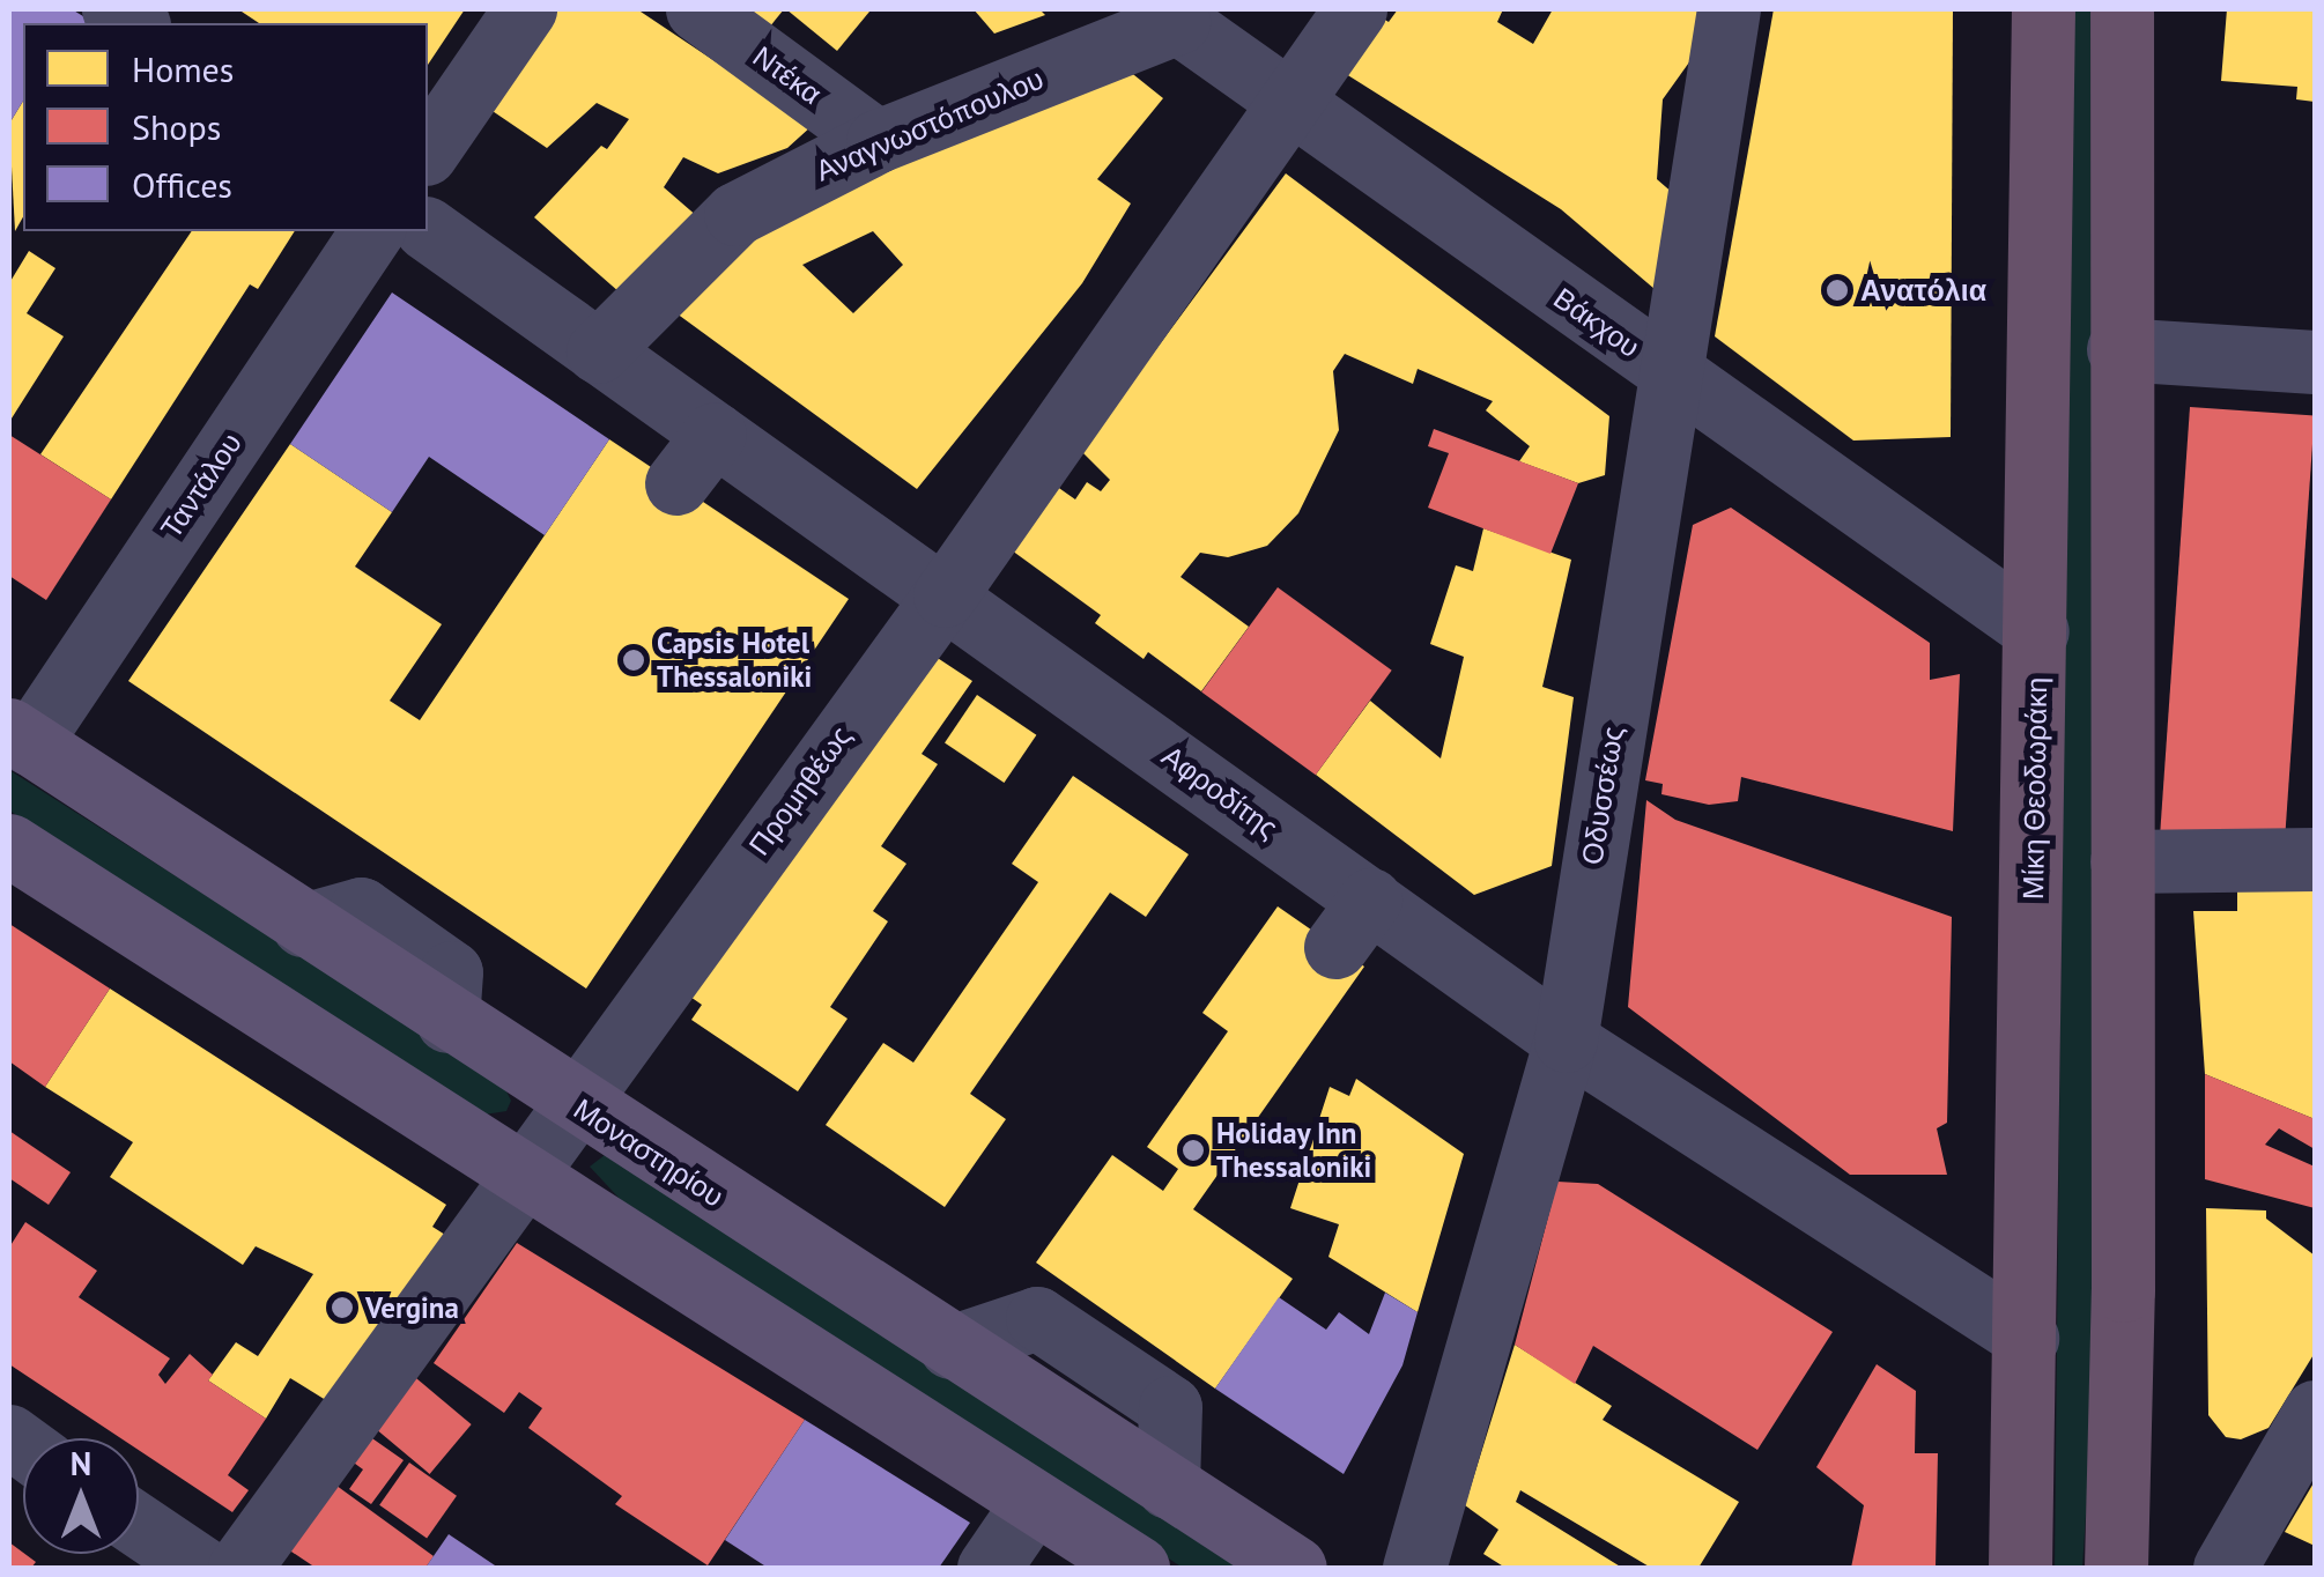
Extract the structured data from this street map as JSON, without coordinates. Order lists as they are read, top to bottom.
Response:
{
  "streets": {
    "highway": ["Μίκη Θεοδωράκη"],
    "main road": ["Μοναστηρίου"],
    "street": [
      "Ντέκα",
      "Αναγνωστόπουλου",
      "Βάκχου",
      "Ταντάλου",
      "Προμηθέως",
      "Αφροδίτης",
      "Οδυσσέως"
    ]
  },
  "crossings": [
    ["Ντέκα", "Αναγνωστόπουλου"],
    ["Αναγνωστόπουλου", "Βάκχου"],
    ["Αναγνωστόπουλου", "Αφροδίτης"],
    ["Βάκχου", "Μίκη Θεοδωράκη"],
    ["Βάκχου", "Προμηθέως"],
    ["Βάκχου", "Οδυσσέως"],
    ["Ταντάλου", "Μοναστηρίου"],
    ["Μίκη Θεοδωράκη", "Αφροδίτης"],
    ["Προμηθέως", "Αφροδίτης"],
    ["Προμηθέως", "Μοναστηρίου"],
    ["Αφροδίτης", "Οδυσσέως"]
  ],
  "places": [
    "Ανατόλια",
    "Capsis Hotel Thessaloniki",
    "Holiday Inn Thessaloniki",
    "Vergina"
  ],
  "legend": ["Homes", "Shops", "Offices"],
  "north": "top"
}
